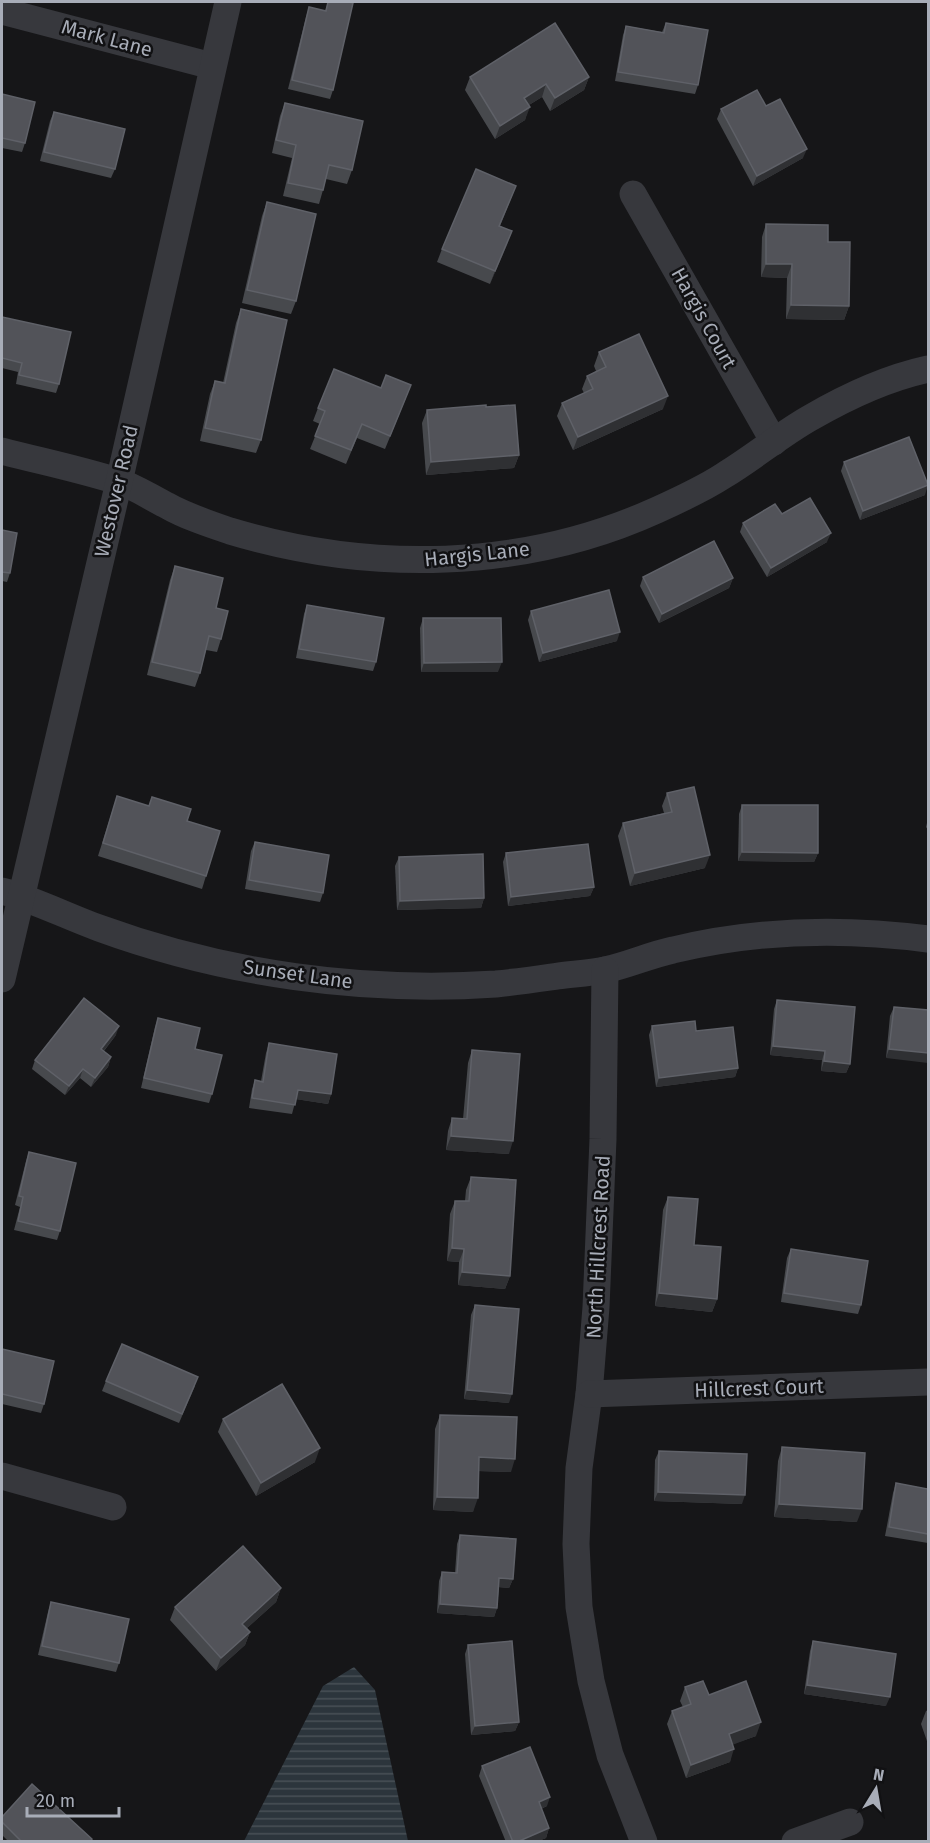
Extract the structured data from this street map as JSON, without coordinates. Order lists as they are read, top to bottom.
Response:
{
  "streets": {
    "street": [
      "Mark Lane",
      "Hargis Court",
      "Westover Road",
      "Hargis Lane",
      "Sunset Lane",
      "North Hillcrest Road",
      "Hillcrest Court"
    ]
  },
  "crossings": [
    ["Mark Lane", "Westover Road"],
    ["Hargis Court", "Hargis Lane"],
    ["Westover Road", "Hargis Lane"],
    ["Westover Road", "Sunset Lane"],
    ["Sunset Lane", "North Hillcrest Road"],
    ["North Hillcrest Road", "Hillcrest Court"]
  ],
  "scale_bar": "20 m",
  "north": "top"
}
